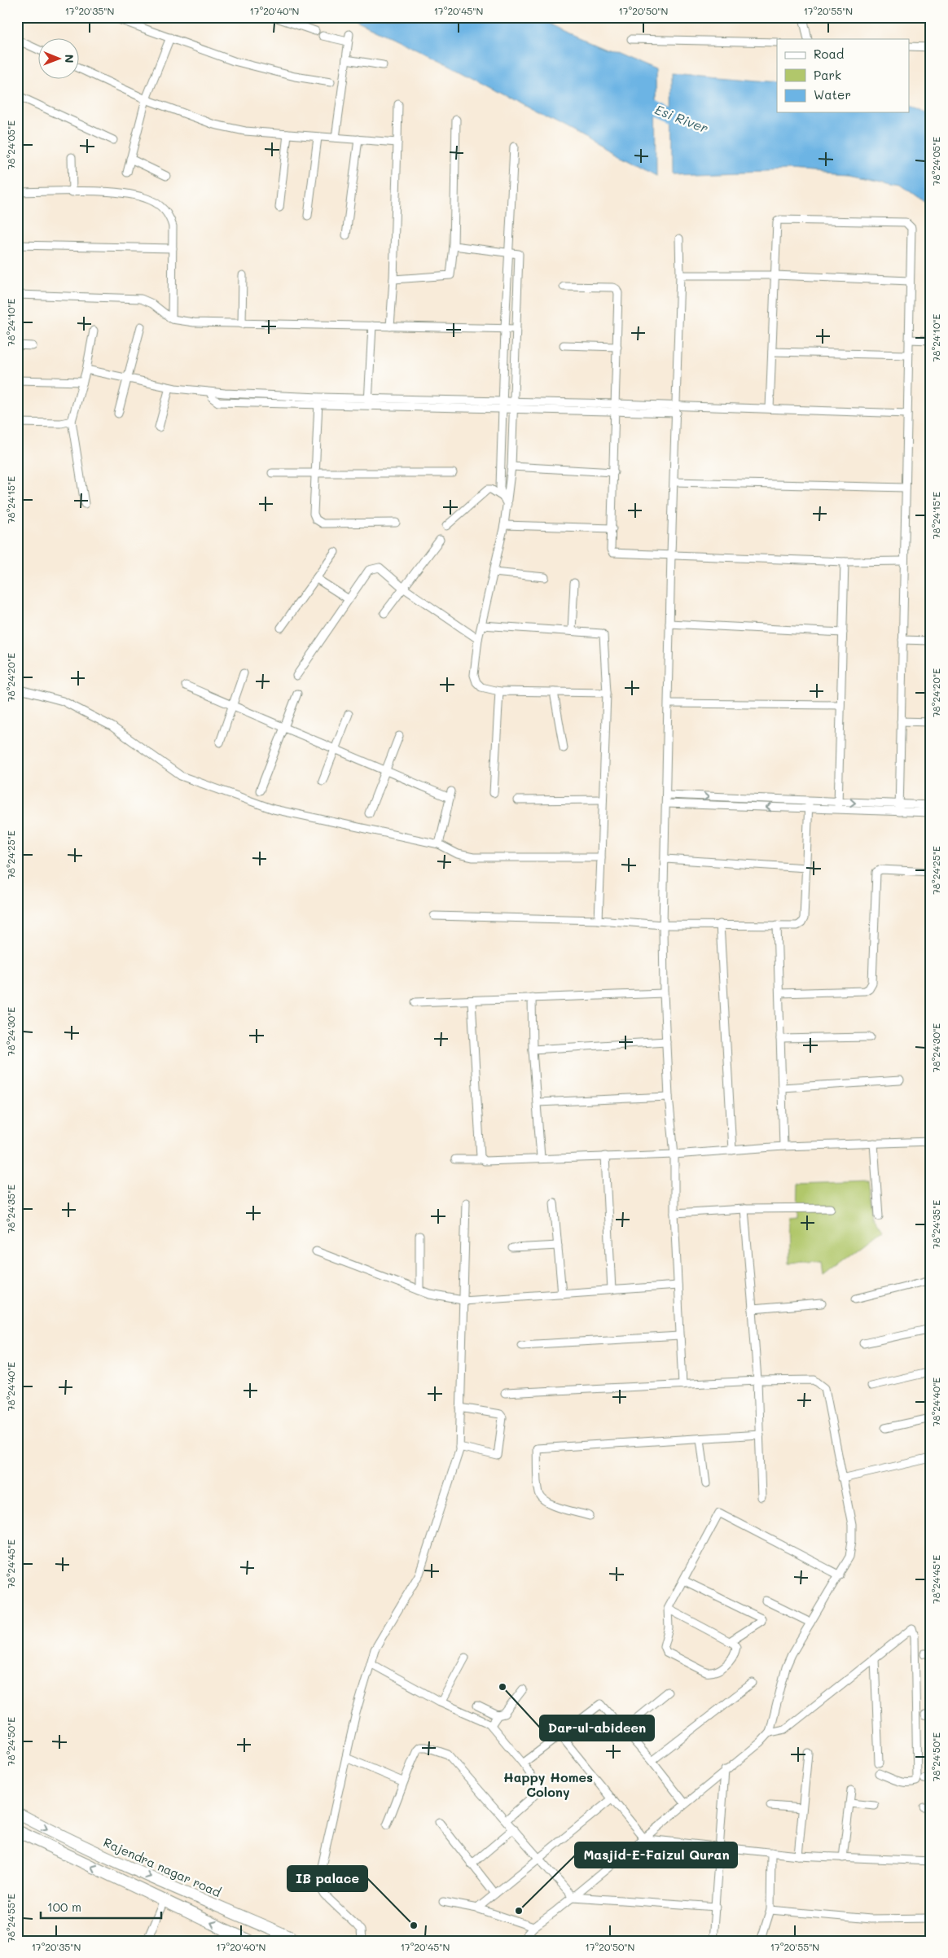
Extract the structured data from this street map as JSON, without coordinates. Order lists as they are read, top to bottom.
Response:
{
  "streets": {
    "main road": ["Rajendra nagar road"]
  },
  "districts": ["Happy Homes Colony"],
  "water": ["Esi River"],
  "places": ["Dar-ul-abideen", "Masjid-E-Faizul Quran", "IB palace"],
  "legend": ["Road", "Park", "Water"],
  "scale_bar": "100 m",
  "north": "right",
  "coordinates": [
    "17°20'35\"N",
    "17°20'40\"N",
    "17°20'45\"N",
    "17°20'50\"N",
    "17°20'55\"N",
    "78°24'05\"E",
    "78°24'10\"E",
    "78°24'15\"E",
    "78°24'20\"E",
    "78°24'25\"E",
    "78°24'30\"E",
    "78°24'35\"E",
    "78°24'40\"E",
    "78°24'45\"E",
    "78°24'50\"E",
    "78°24'55\"E"
  ]
}
